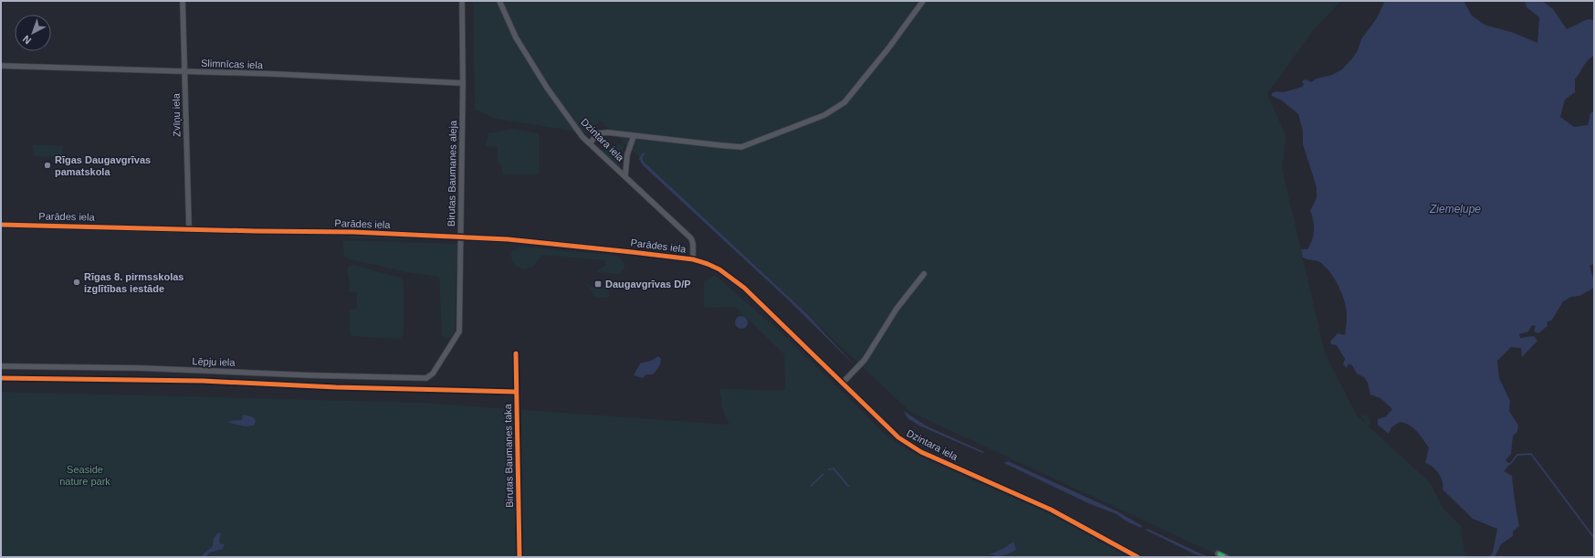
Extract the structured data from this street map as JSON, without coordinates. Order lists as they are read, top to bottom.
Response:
{
  "streets": {
    "street": [
      "Slimnīcas iela",
      "Zvīņu iela",
      "Dzintara iela",
      "Birutas Baumanes aleja",
      "Parādes iela",
      "Lēpju iela"
    ],
    "cycle path": ["Birutas Baumanes taka"]
  },
  "crossings": [
    ["Slimnīcas iela", "Zvīņu iela"],
    ["Slimnīcas iela", "Birutas Baumanes aleja"],
    ["Zvīņu iela", "Parādes iela"],
    ["Dzintara iela", "Parādes iela"],
    ["Birutas Baumanes aleja", "Parādes iela"],
    ["Birutas Baumanes aleja", "Lēpju iela"]
  ],
  "water": ["Ziemeļupe"],
  "parks": ["Seaside nature park"],
  "places": {
    "other": ["Rīgas Daugavgrīvas pamatskola", "Rīgas 8. pirmsskolas izglītības iestāde"],
    "transit": ["Daugavgrīvas D/P"]
  },
  "north": "bottom left"
}
